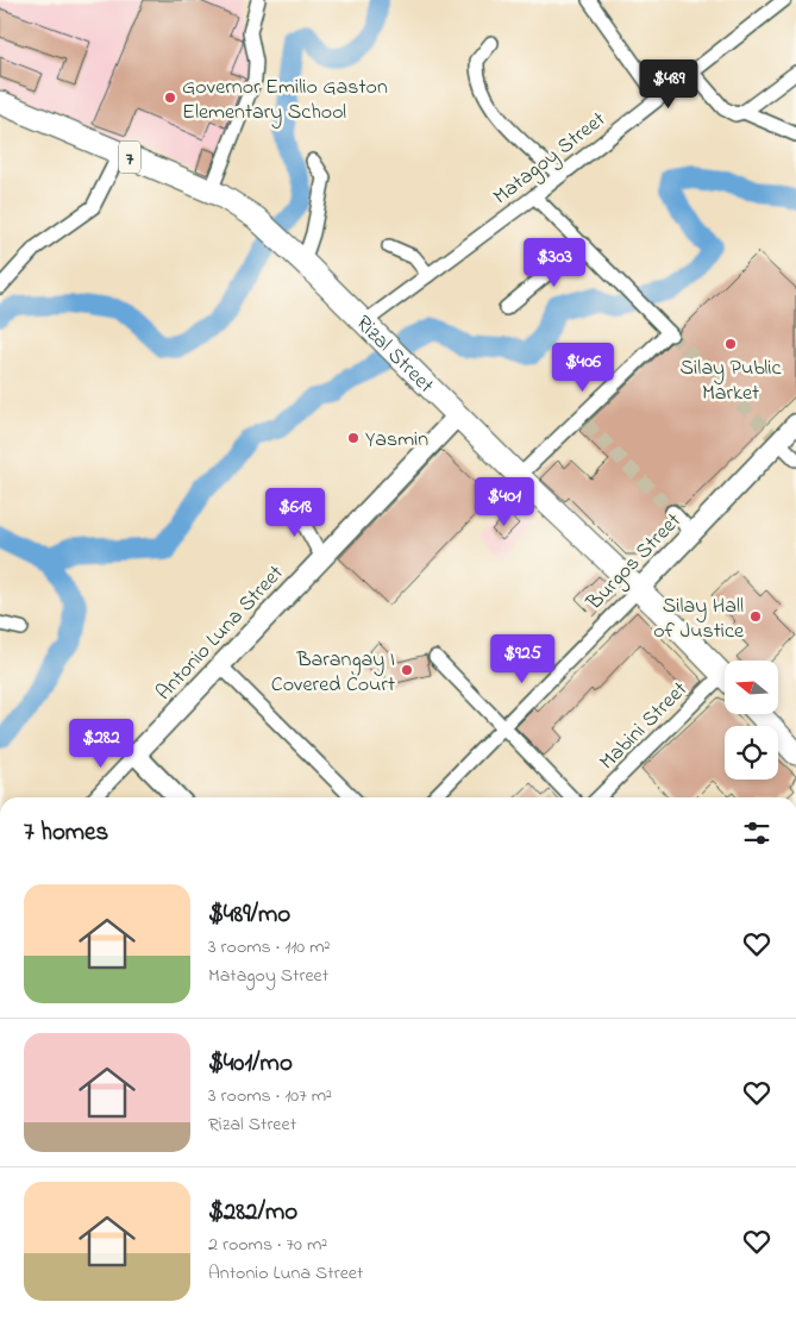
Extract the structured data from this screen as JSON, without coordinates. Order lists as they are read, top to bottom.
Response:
{
  "streets": {
    "main road": ["7", "Rizal Street"],
    "street": [
      "Matagoy Street",
      "Burgos Street",
      "Antonio Luna Street",
      "Mabini Street"
    ]
  },
  "crossings": [
    ["Matagoy Street", "Rizal Street"],
    ["Rizal Street", "Burgos Street"],
    ["Rizal Street", "Antonio Luna Street"]
  ],
  "places": [
    "Governor Emilio Gaston Elementary School",
    "Silay Public Market",
    "Yasmin",
    "Silay Hall of Justice",
    "Barangay I Covered Court"
  ],
  "north": "left",
  "page": {
    "price": [
      "$489",
      "$303",
      "$406",
      "$401",
      "$618",
      "$925",
      "$282"
    ],
    "heading": "7 homes",
    "list": [
      {
        "name": "$489/mo",
        "note": "3 rooms · 110 m² · Matagoy Street"
      },
      {
        "name": "$401/mo",
        "note": "3 rooms · 107 m² · Rizal Street"
      },
      {
        "name": "$282/mo",
        "note": "2 rooms · 70 m² · Antonio Luna Street"
      }
    ]
  }
}
